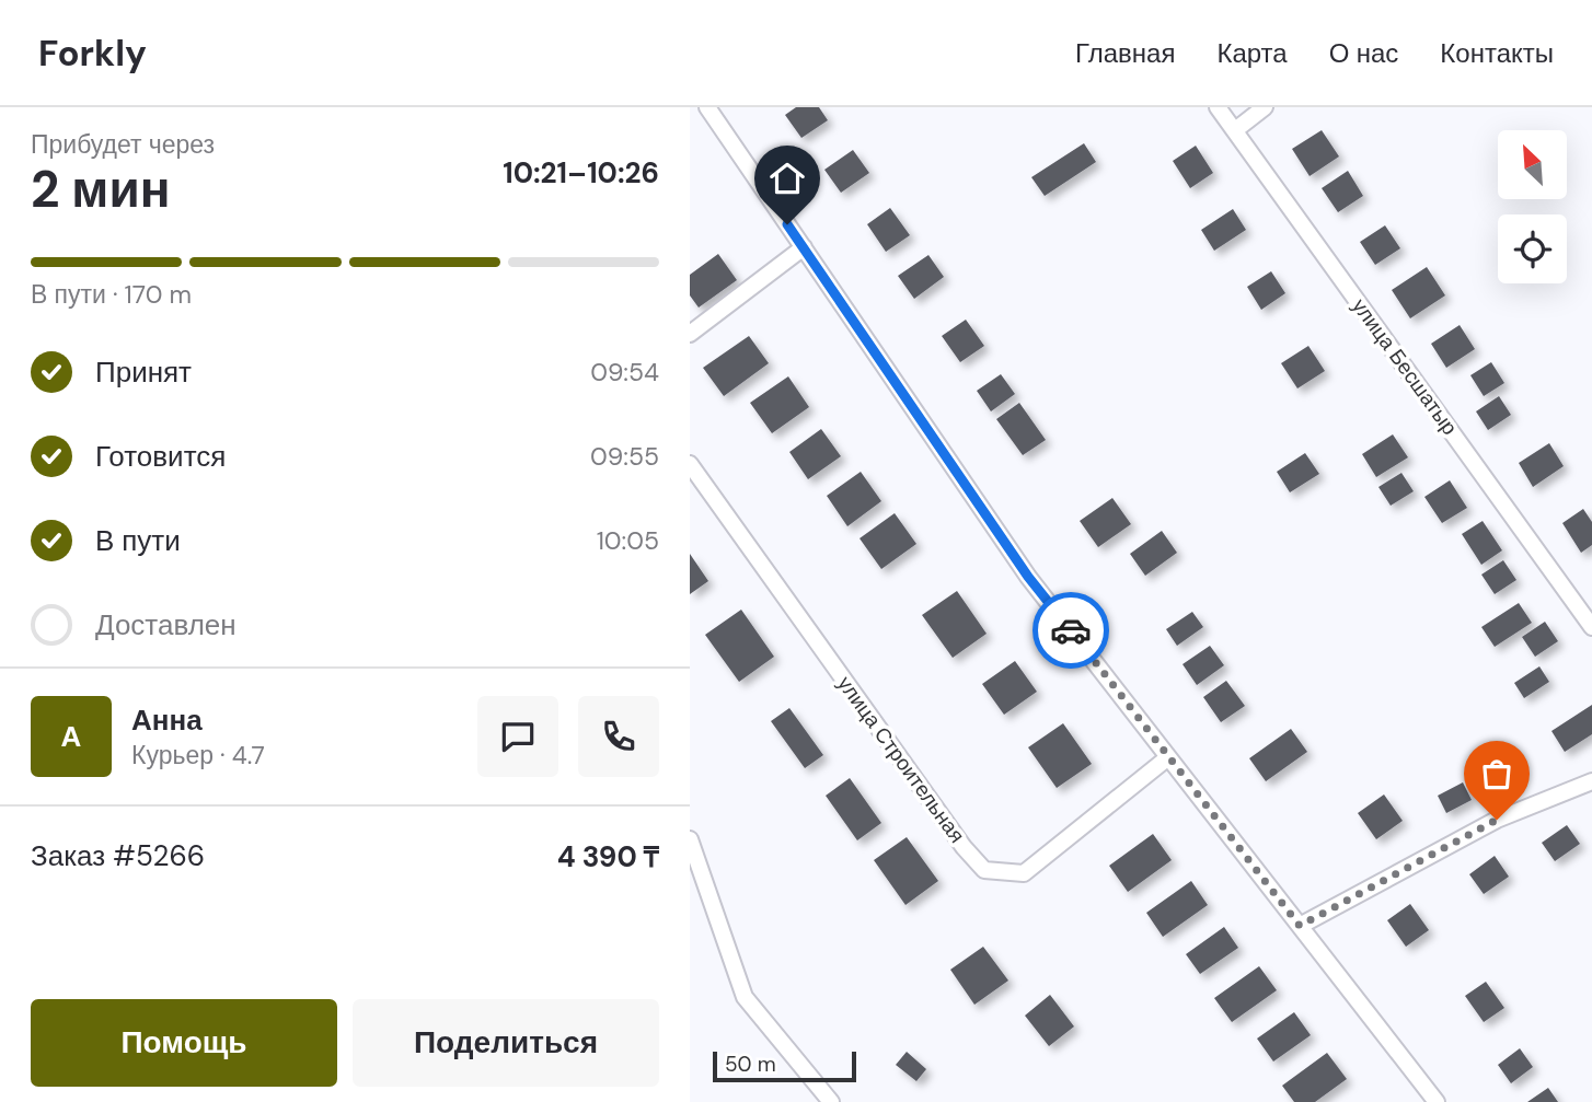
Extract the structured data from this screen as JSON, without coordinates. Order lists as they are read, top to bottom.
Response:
{
  "streets": {
    "street": ["улица Бесшатыр", "улица Строительная"]
  },
  "scale_bar": "50 m",
  "north": "top left",
  "page": {
    "header": "Forkly",
    "nav": [
      "Главная",
      "Карта",
      "О нас",
      "Контакты"
    ],
    "heading": ["2 мин", "Прибудет через", "10:21–10:26"],
    "panel": [
      "Анна",
      "Курьер · 4.7",
      "Заказ #5266",
      "4 390 ₸"
    ],
    "bar": "В пути · 170 m",
    "list": [
      ["Принят", "09:54"],
      ["Готовится", "09:55"],
      ["В пути", "10:05"],
      "Доставлен"
    ],
    "round": "А",
    "buttons": ["Помощь", "Поделиться"],
    "scale": "50 m"
  }
}
